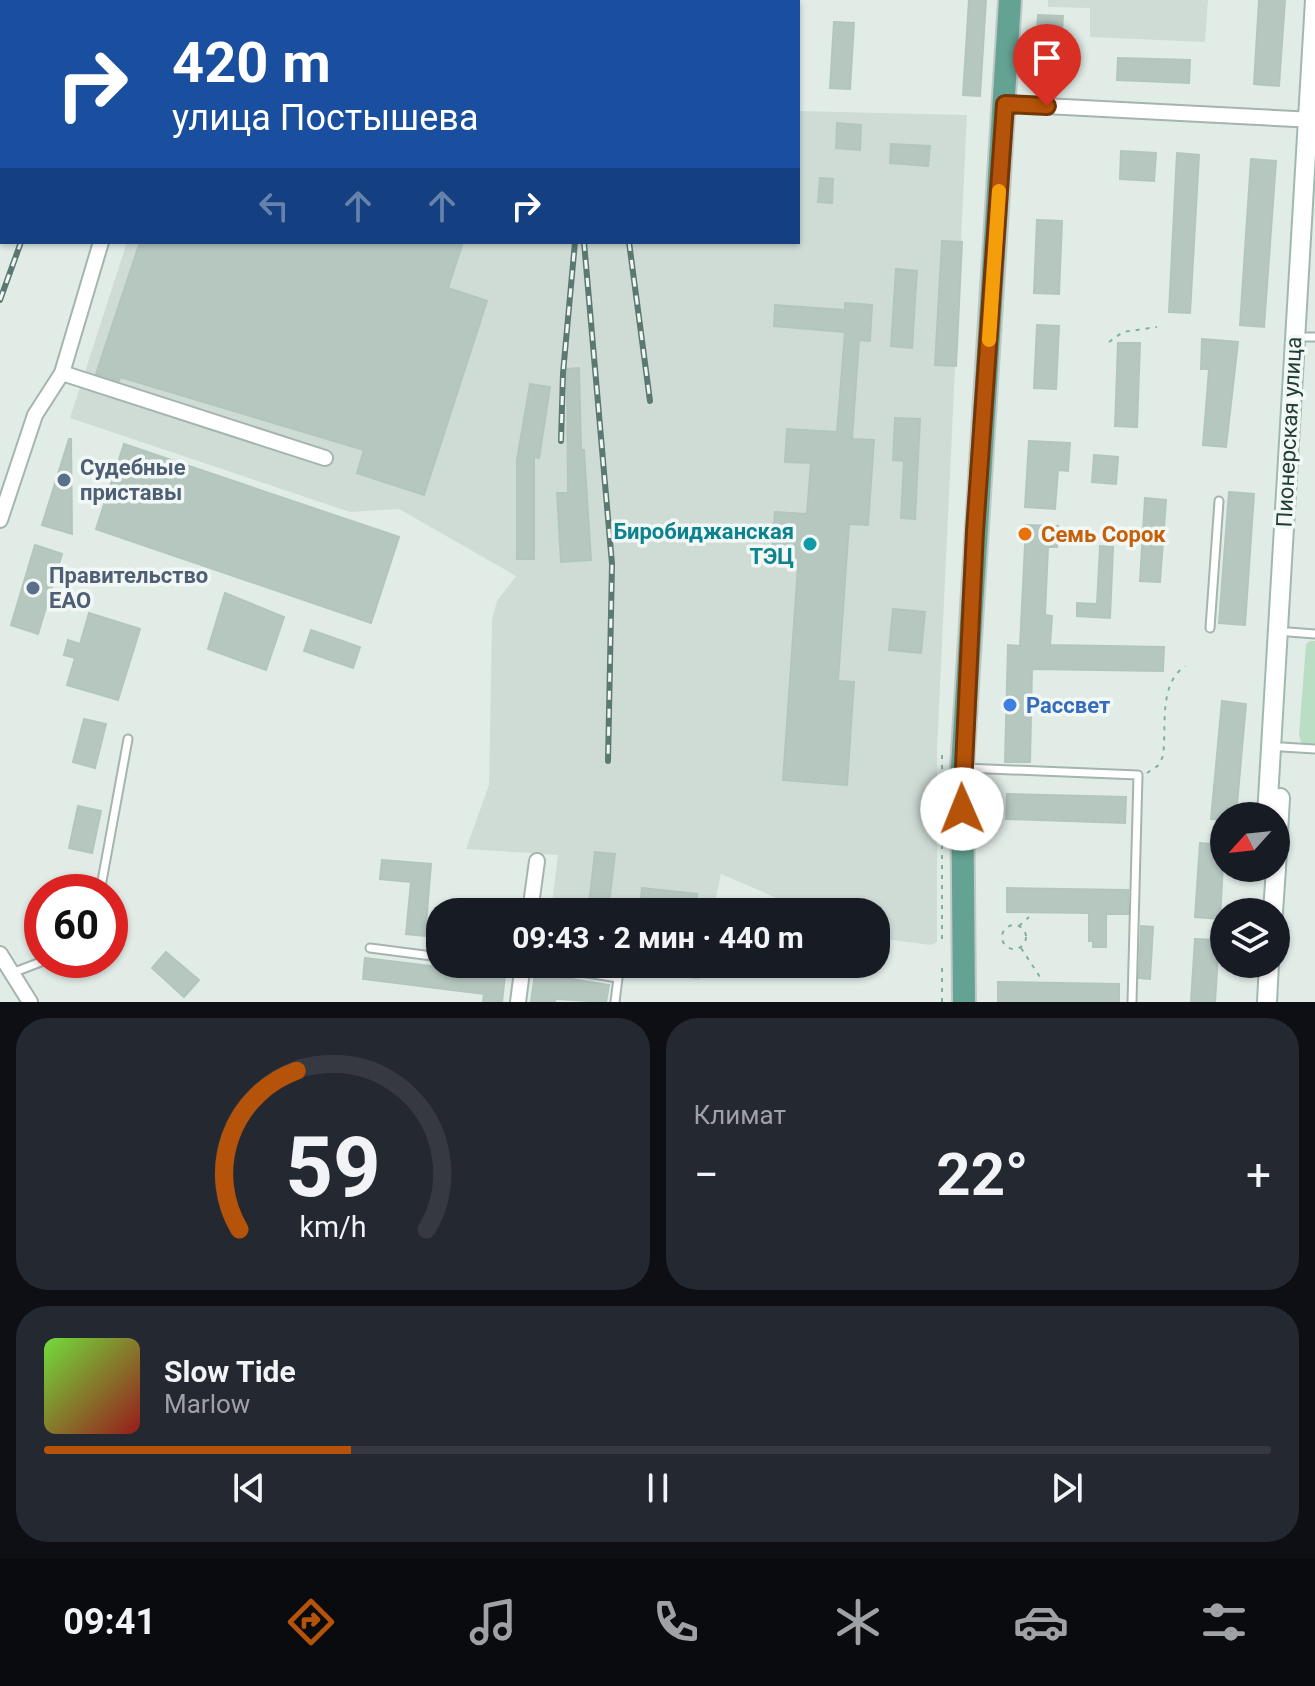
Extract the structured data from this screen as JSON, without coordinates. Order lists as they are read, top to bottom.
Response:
{
  "streets": {
    "main road": ["Пионерская улица"]
  },
  "places": [
    "Судебные приставы",
    "Семь Сорок",
    "Биробиджанская ТЭЦ",
    "Правительство ЕАО",
    "Рассвет"
  ],
  "north": "bottom left",
  "page": {
    "turn": ["420 m", "улица Постышева"],
    "limit": "60",
    "trip": "09:43 · 2 мин · 440 m",
    "tile": "Климат",
    "heat": ["−", "22°", "+"],
    "song": ["Slow Tide", "Marlow"],
    "tabs": "09:41",
    "gauge": ["59", "km/h"]
  }
}
